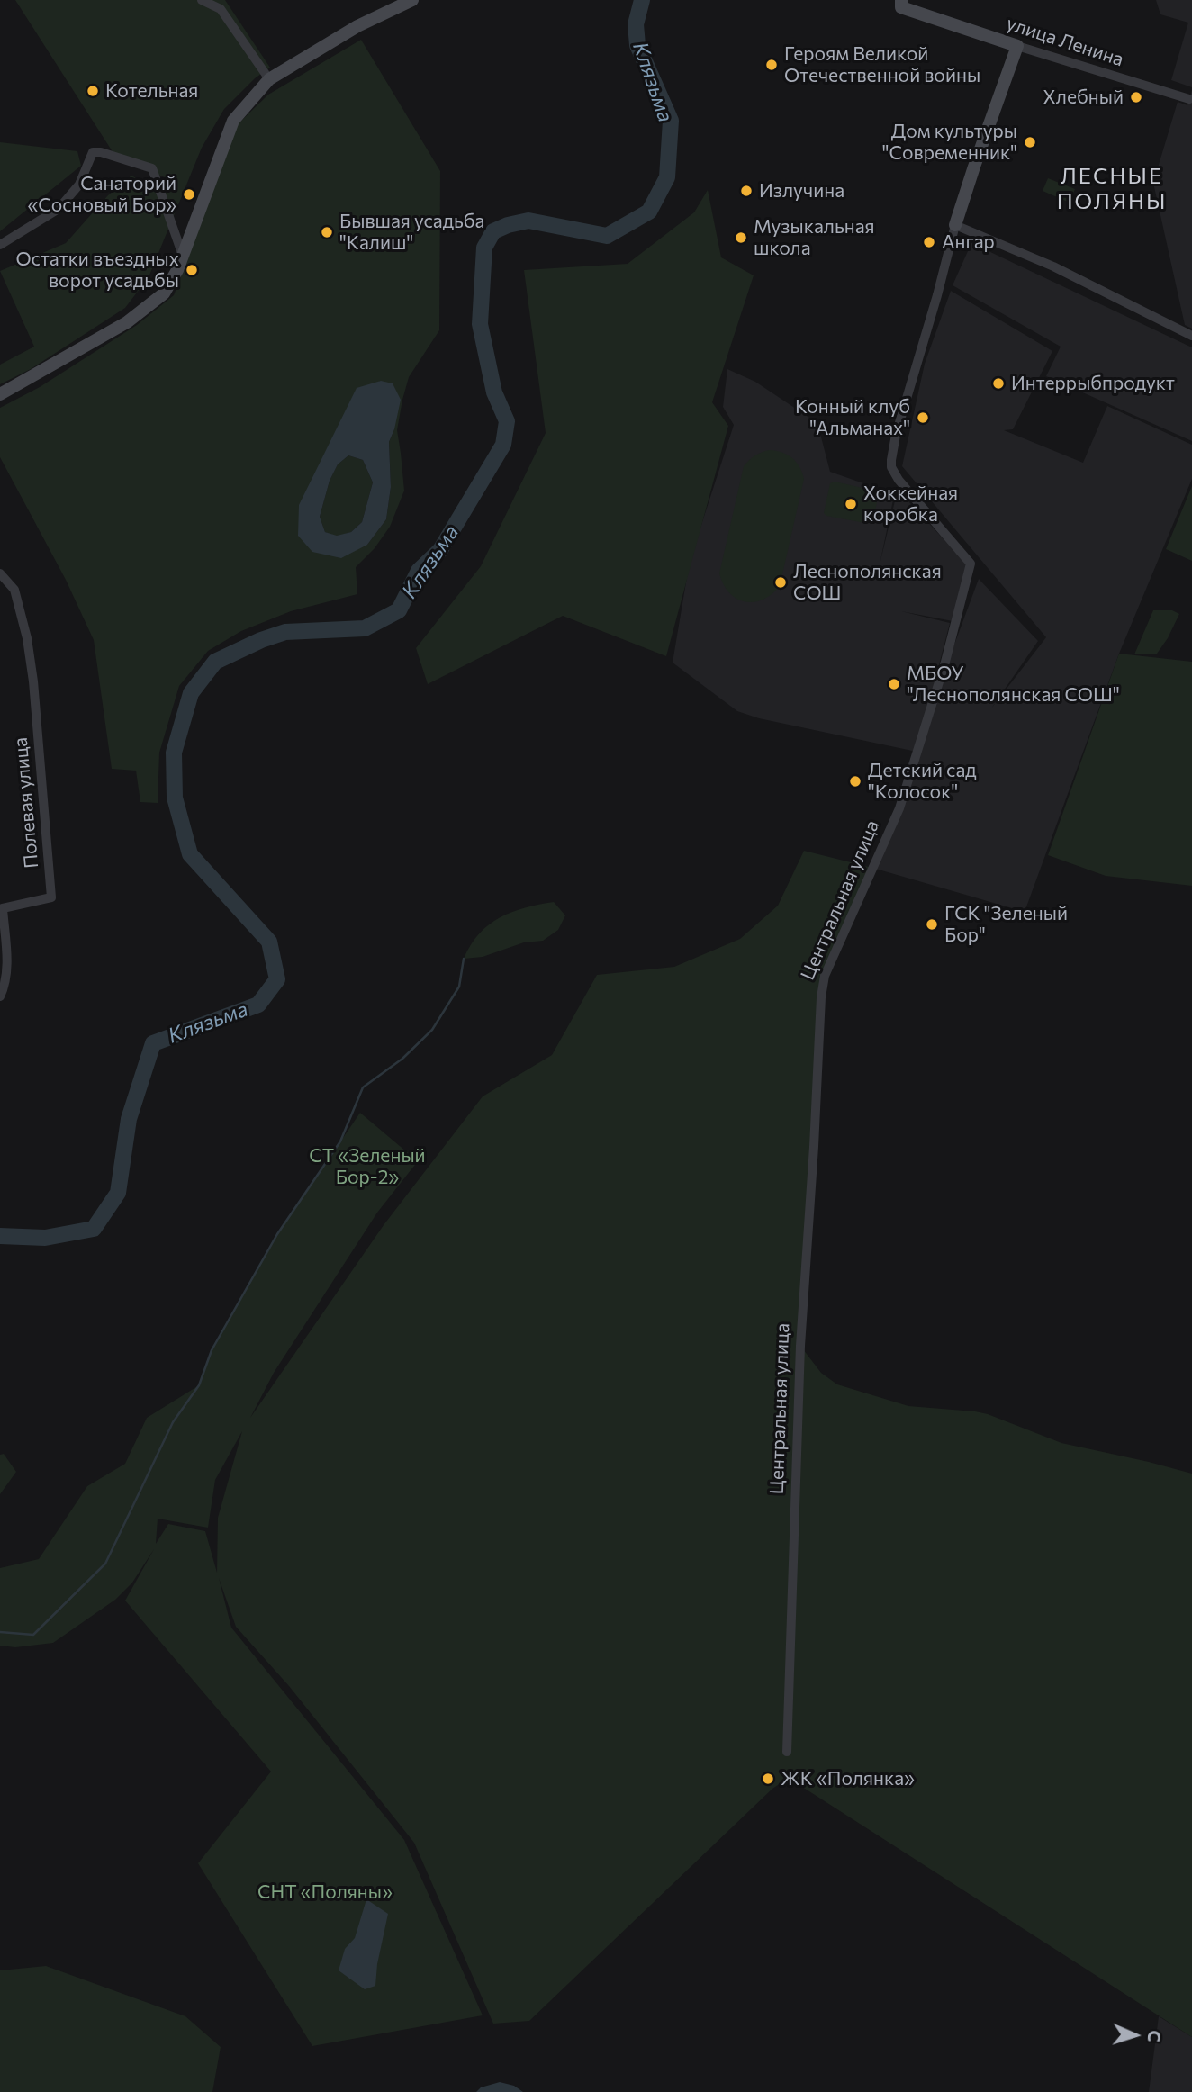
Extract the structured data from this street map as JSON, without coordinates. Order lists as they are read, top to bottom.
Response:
{
  "streets": {
    "main road": ["улица Ленина", "Центральная улица"],
    "street": ["Полевая улица"]
  },
  "crossings": [
    ["улица Ленина", "Центральная улица"]
  ],
  "districts": ["ЛЕСНЫЕ ПОЛЯНЫ"],
  "water": ["Клязьма"],
  "parks": ["СТ «Зеленый Бор-2»", "СНТ «Поляны»"],
  "places": [
    "Героям Великой Отечественной войны",
    "Котельная",
    "Хлебный",
    "Дом культуры \"Современник\"",
    "Излучина",
    "Санаторий «Сосновый Бор»",
    "Бывшая усадьба \"Калиш\"",
    "Музыкальная школа",
    "Ангар",
    "Остатки въездных ворот усадьбы",
    "Интеррыбпродукт",
    "Конный клуб \"Альманах\"",
    "Хоккейная коробка",
    "Леснополянская СОШ",
    "МБОУ \"Леснополянская СОШ\"",
    "Детский сад \"Колосок\"",
    "ГСК \"Зеленый Бор\"",
    "ЖК «Полянка»"
  ],
  "north": "right"
}
